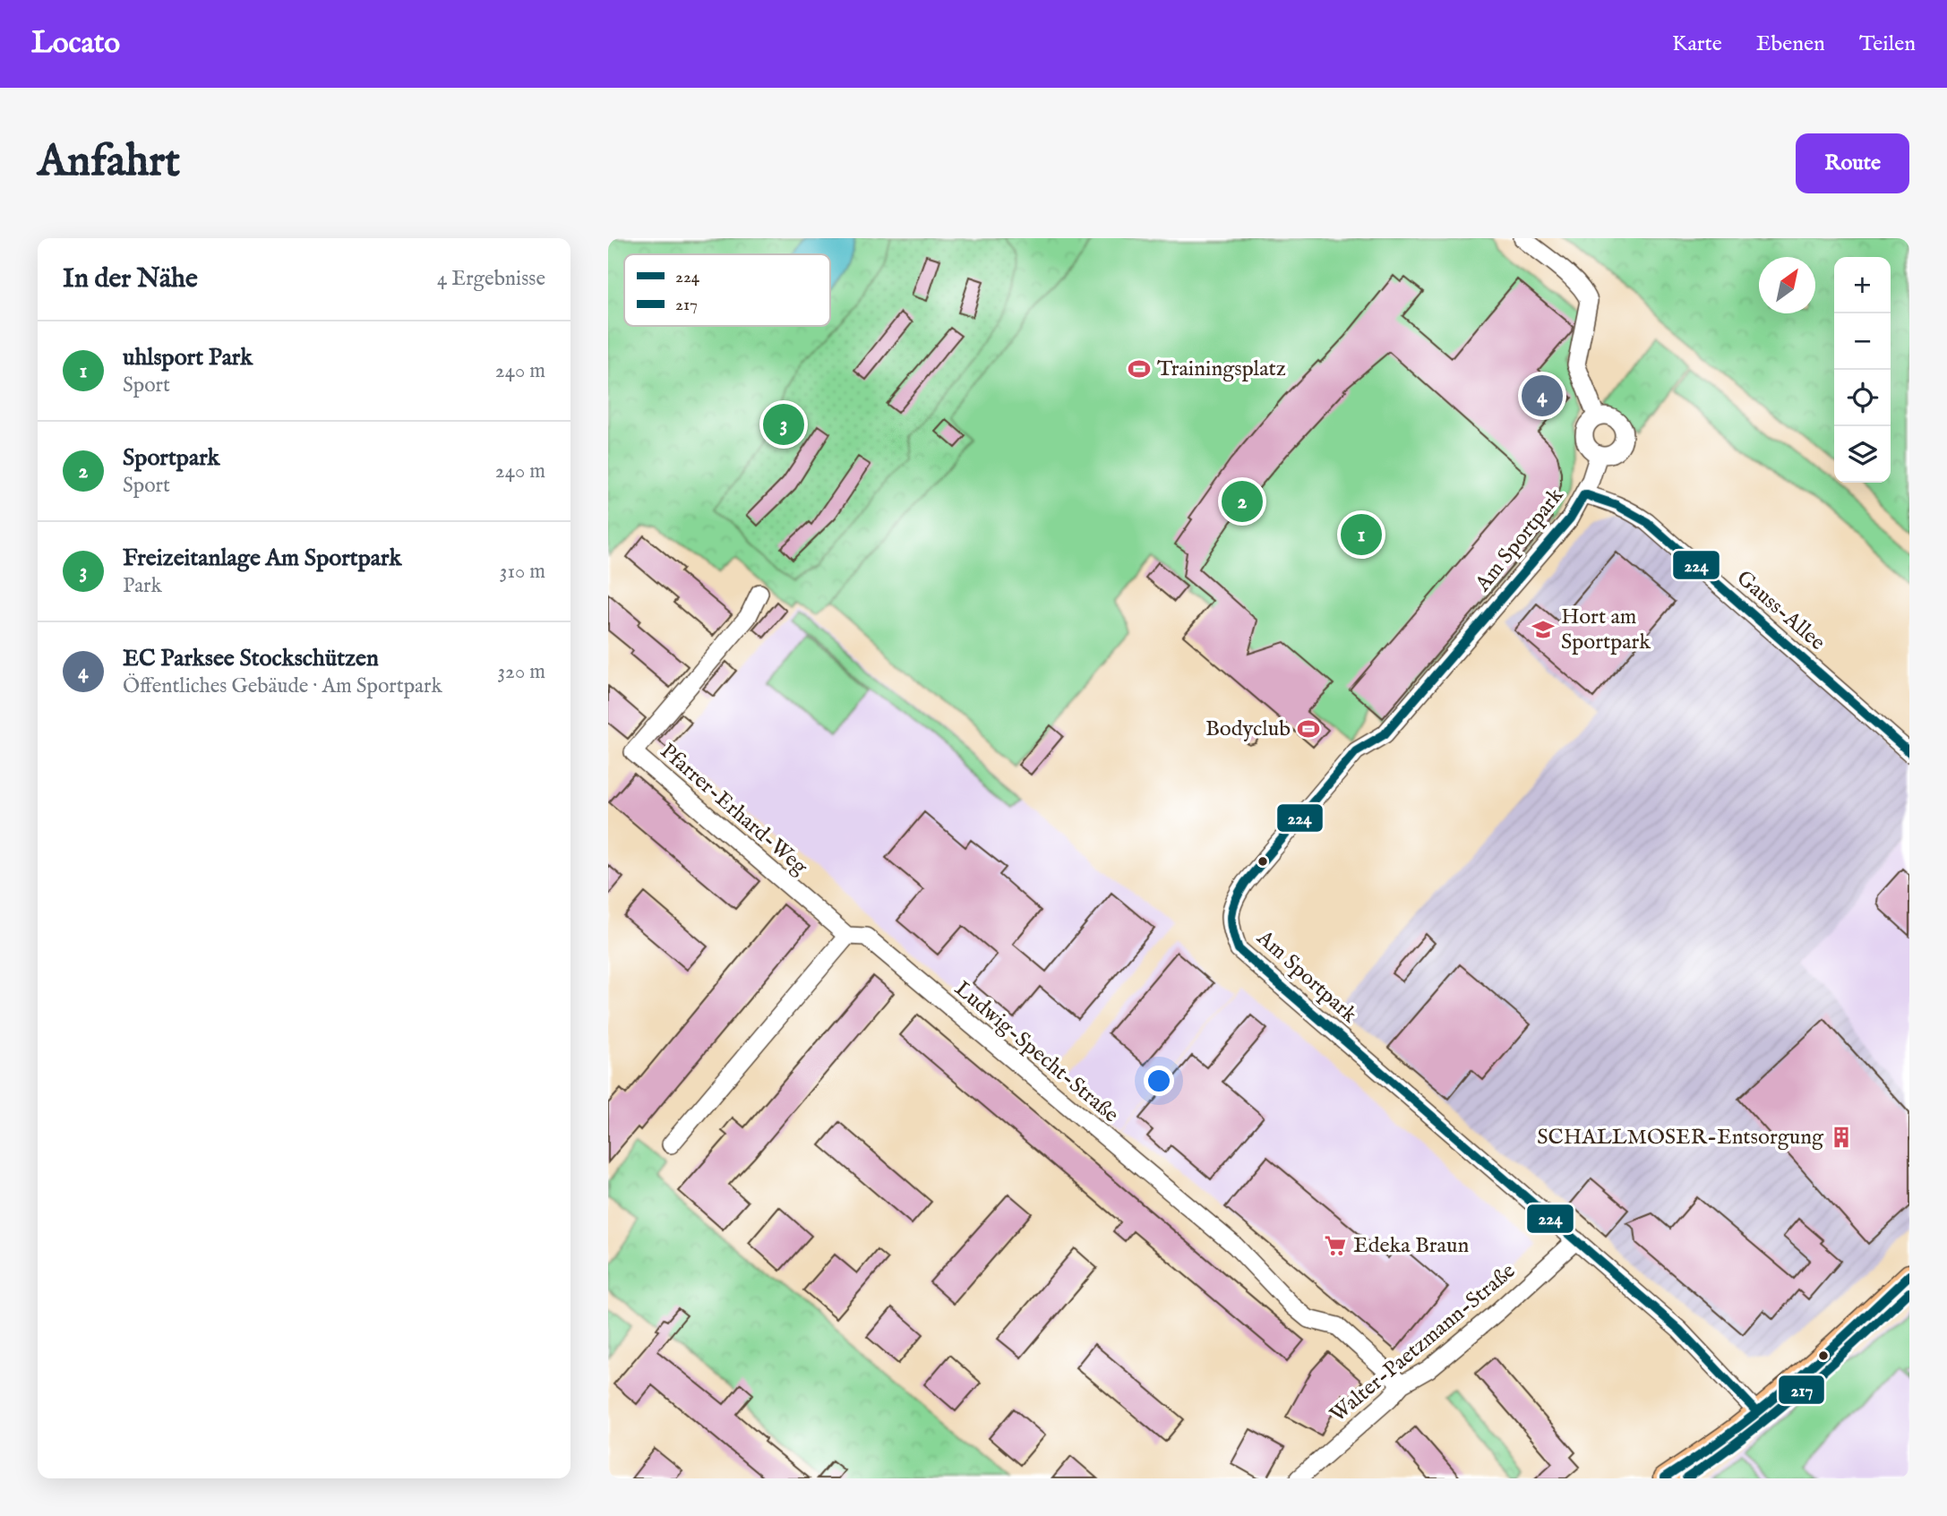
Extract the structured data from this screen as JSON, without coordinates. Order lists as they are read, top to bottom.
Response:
{
  "streets": {
    "street": [
      "Am Sportpark",
      "Gauss-Allee",
      "Pfarrer-Erhard-Weg",
      "Ludwig-Specht-Straße",
      "Walter-Paetzmann-Straße"
    ]
  },
  "crossings": [
    ["Am Sportpark", "Gauss-Allee"],
    ["Am Sportpark", "Walter-Paetzmann-Straße"],
    ["Pfarrer-Erhard-Weg", "Ludwig-Specht-Straße"],
    ["Ludwig-Specht-Straße", "Walter-Paetzmann-Straße"]
  ],
  "places": {
    "sports": ["Trainingsplatz", "Bodyclub"],
    "school or university": ["Hort am Sportpark"],
    "building": ["SCHALLMOSER-Entsorgung"],
    "supermarket": ["Edeka Braun"]
  },
  "lines": ["transit line 224", "transit line 217"],
  "legend": ["224", "217"],
  "north": "top right",
  "page": {
    "header": "Locato",
    "nav": ["Karte", "Ebenen", "Teilen"],
    "buttons": "Route",
    "title": "Anfahrt",
    "heading": ["In der Nähe", "4 Ergebnisse"],
    "map_buttons": ["+", "−"],
    "list": [
      {
        "mark": "1",
        "name": "uhlsport Park",
        "note": "Sport",
        "value": "240 m"
      },
      {
        "mark": "2",
        "name": "Sportpark",
        "note": "Sport",
        "value": "240 m"
      },
      {
        "mark": "3",
        "name": "Freizeitanlage Am Sportpark",
        "note": "Park",
        "value": "310 m"
      },
      {
        "mark": "4",
        "name": "EC Parksee Stockschützen",
        "note": "Öffentliches Gebäude · Am Sportpark",
        "value": "320 m"
      }
    ],
    "pins": [
      "4",
      "3",
      "2",
      "1"
    ]
  }
}
